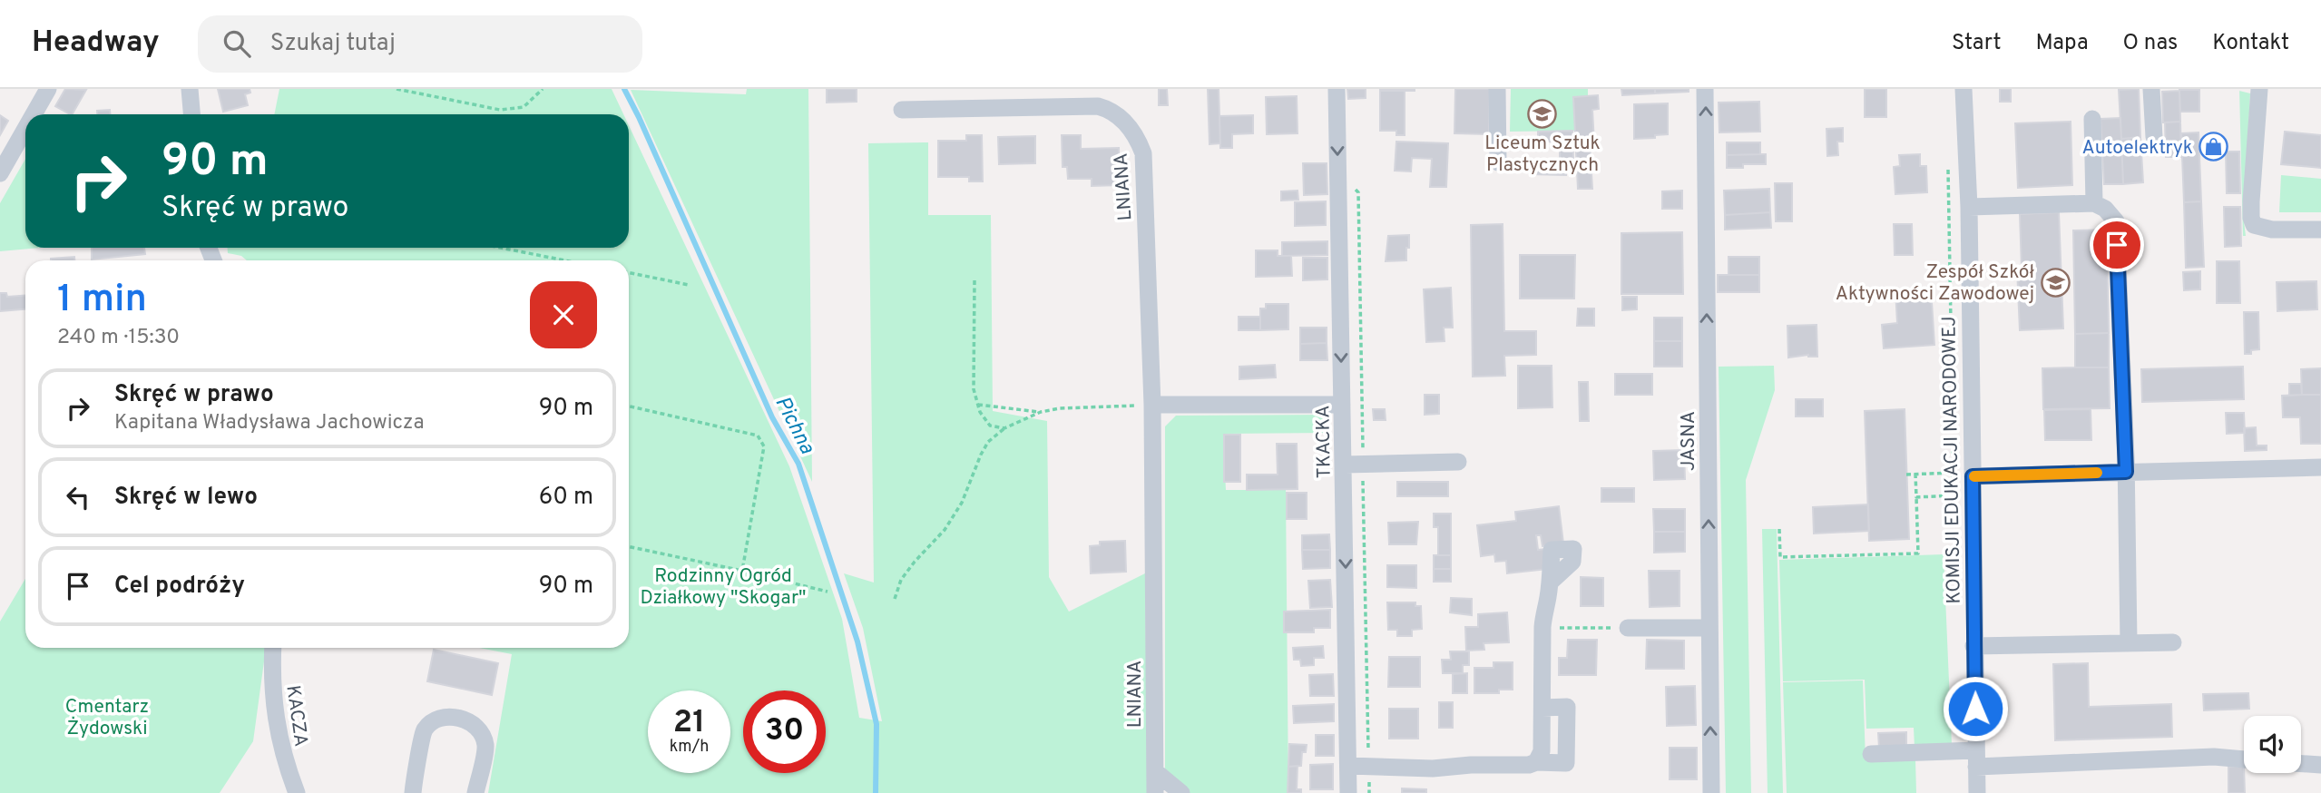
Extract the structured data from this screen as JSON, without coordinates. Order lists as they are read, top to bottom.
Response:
{
  "streets": {
    "street": [
      "LNIANA",
      "JASNA",
      "TKACKA",
      "KOMISJI EDUKACJI NARODOWEJ",
      "KACZA"
    ]
  },
  "one_way": ["JASNA", "TKACKA"],
  "water": ["Pichna"],
  "parks": ["Rodzinny Ogród Działkowy \"Skogar\"", "Cmentarz Żydowski"],
  "places": {
    "school or university": ["Liceum Sztuk Plastycznych", "Zespół Szkół Aktywności Zawodowej"],
    "shop": ["Autoelektryk"]
  },
  "page": {
    "header": "Headway",
    "search": "Szukaj tutaj",
    "nav": [
      "Start",
      "Mapa",
      "O nas",
      "Kontakt"
    ],
    "turn": ["90 m", "Skręć w prawo"],
    "heading": ["1 min", "240 m · 15:30"],
    "list": [
      {
        "name": "Skręć w prawo",
        "note": "Kapitana Władysława Jachowicza",
        "value": "90 m"
      },
      {
        "name": "Skręć w lewo",
        "value": "60 m"
      },
      {
        "name": "Cel podróży",
        "value": "90 m"
      }
    ],
    "speed": "21 km/h",
    "limit": "30"
  }
}
